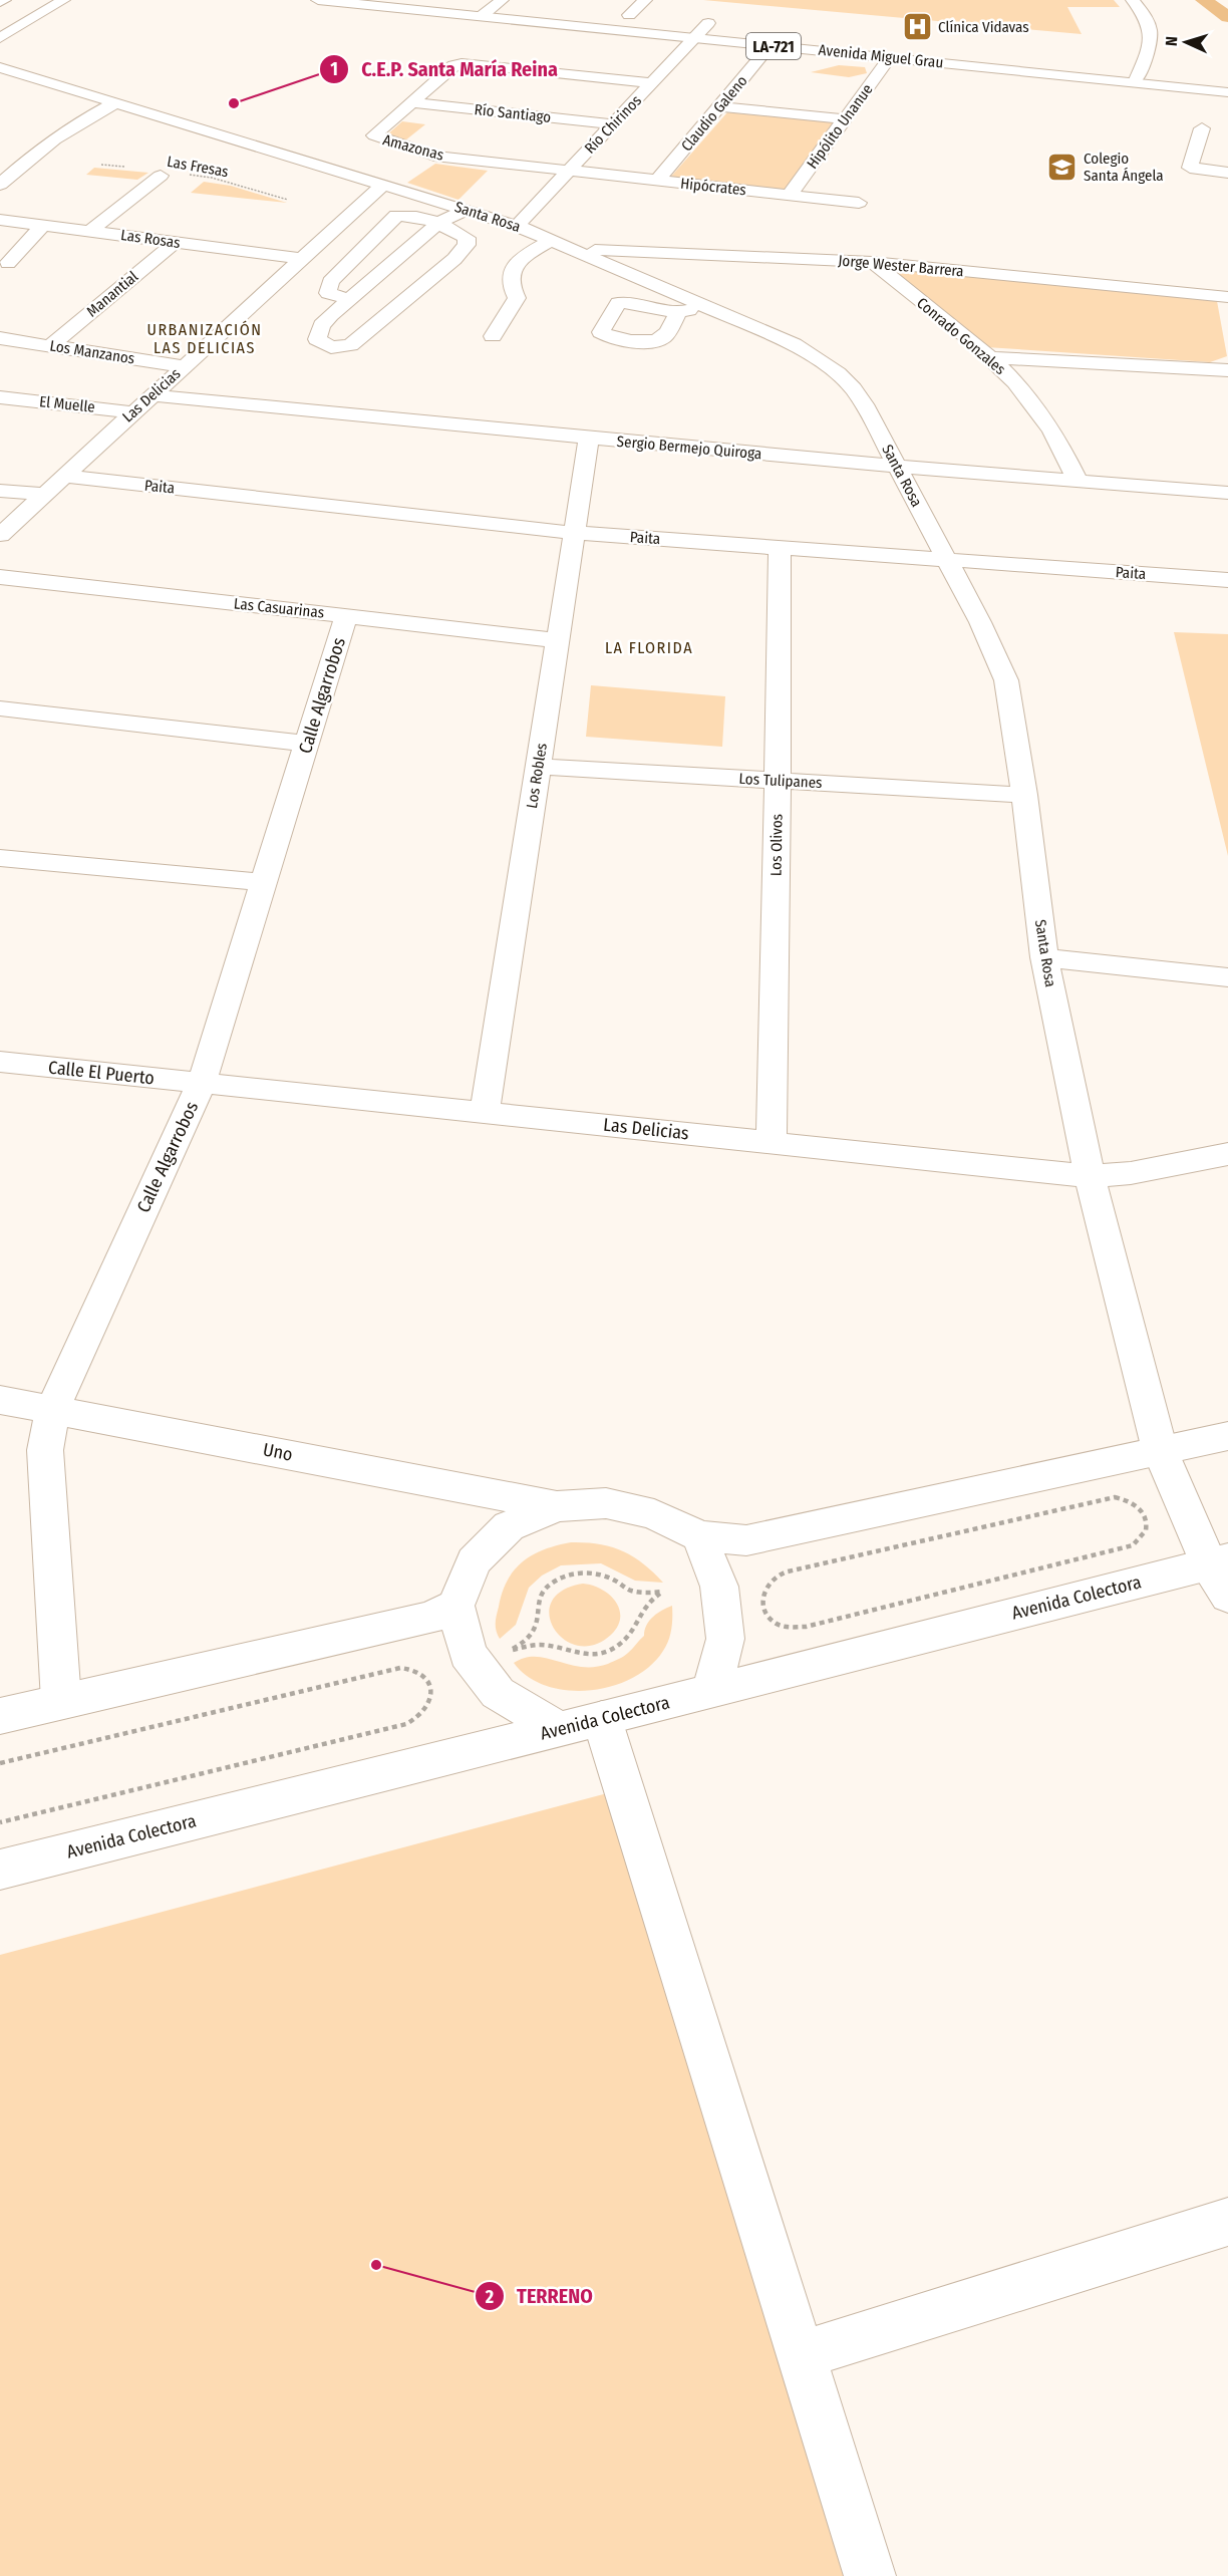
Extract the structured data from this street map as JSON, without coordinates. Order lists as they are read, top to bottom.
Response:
{
  "streets": {
    "street": [
      "LA-721",
      "Avenida Miguel Grau",
      "Río Santiago",
      "Claudio Galeno",
      "Río Chirinos",
      "Hipólito Unanue",
      "Amazonas",
      "Hipócrates",
      "Santa Rosa",
      "Las Rosas",
      "Jorge Wester Barrera",
      "Manantial",
      "Conrado Gonzales",
      "Los Manzanos",
      "Las Delicias",
      "El Muelle",
      "Sergio Bermejo Quiroga",
      "Paita",
      "Las Casuarinas",
      "Calle Algarrobos",
      "Los Robles",
      "Los Tulipanes",
      "Los Olivos",
      "Calle El Puerto",
      "Uno",
      "Avenida Colectora"
    ],
    "path": ["Las Fresas"]
  },
  "crossings": [
    ["Avenida Miguel Grau", "Claudio Galeno"],
    ["Avenida Miguel Grau", "Río Chirinos"],
    ["Avenida Miguel Grau", "Hipólito Unanue"],
    ["Río Santiago", "Río Chirinos"],
    ["Río Santiago", "Amazonas"],
    ["Claudio Galeno", "Hipócrates"],
    ["Río Chirinos", "Amazonas"],
    ["Río Chirinos", "Hipócrates"],
    ["Río Chirinos", "Santa Rosa"],
    ["Hipólito Unanue", "Hipócrates"],
    ["Amazonas", "Hipócrates"],
    ["Santa Rosa", "Jorge Wester Barrera"],
    ["Santa Rosa", "Las Delicias"],
    ["Santa Rosa", "Sergio Bermejo Quiroga"],
    ["Santa Rosa", "Paita"],
    ["Santa Rosa", "Los Tulipanes"],
    ["Santa Rosa", "Avenida Colectora"],
    ["Las Rosas", "Manantial"],
    ["Las Rosas", "Las Delicias"],
    ["Jorge Wester Barrera", "Conrado Gonzales"],
    ["Manantial", "Los Manzanos"],
    ["Conrado Gonzales", "Sergio Bermejo Quiroga"],
    ["Los Manzanos", "Las Delicias"],
    ["Las Delicias", "El Muelle"],
    ["Las Delicias", "Sergio Bermejo Quiroga"],
    ["Las Delicias", "Paita"],
    ["Las Delicias", "Calle Algarrobos"],
    ["Las Delicias", "Los Robles"],
    ["Las Delicias", "Los Olivos"],
    ["Las Delicias", "Calle El Puerto"],
    ["Sergio Bermejo Quiroga", "Los Robles"],
    ["Paita", "Los Robles"],
    ["Paita", "Los Olivos"],
    ["Las Casuarinas", "Calle Algarrobos"],
    ["Las Casuarinas", "Los Robles"],
    ["Calle Algarrobos", "Calle El Puerto"],
    ["Calle Algarrobos", "Uno"],
    ["Los Robles", "Los Tulipanes"],
    ["Los Tulipanes", "Los Olivos"]
  ],
  "districts": ["URBANIZACIÓN LAS DELICIAS", "LA FLORIDA"],
  "places": {
    "hospital": ["Clínica Vidavas"],
    "other": ["C.E.P. Santa María Reina", "TERRENO"],
    "school or university": ["Colegio Santa Ángela"]
  },
  "north": "left"
}
